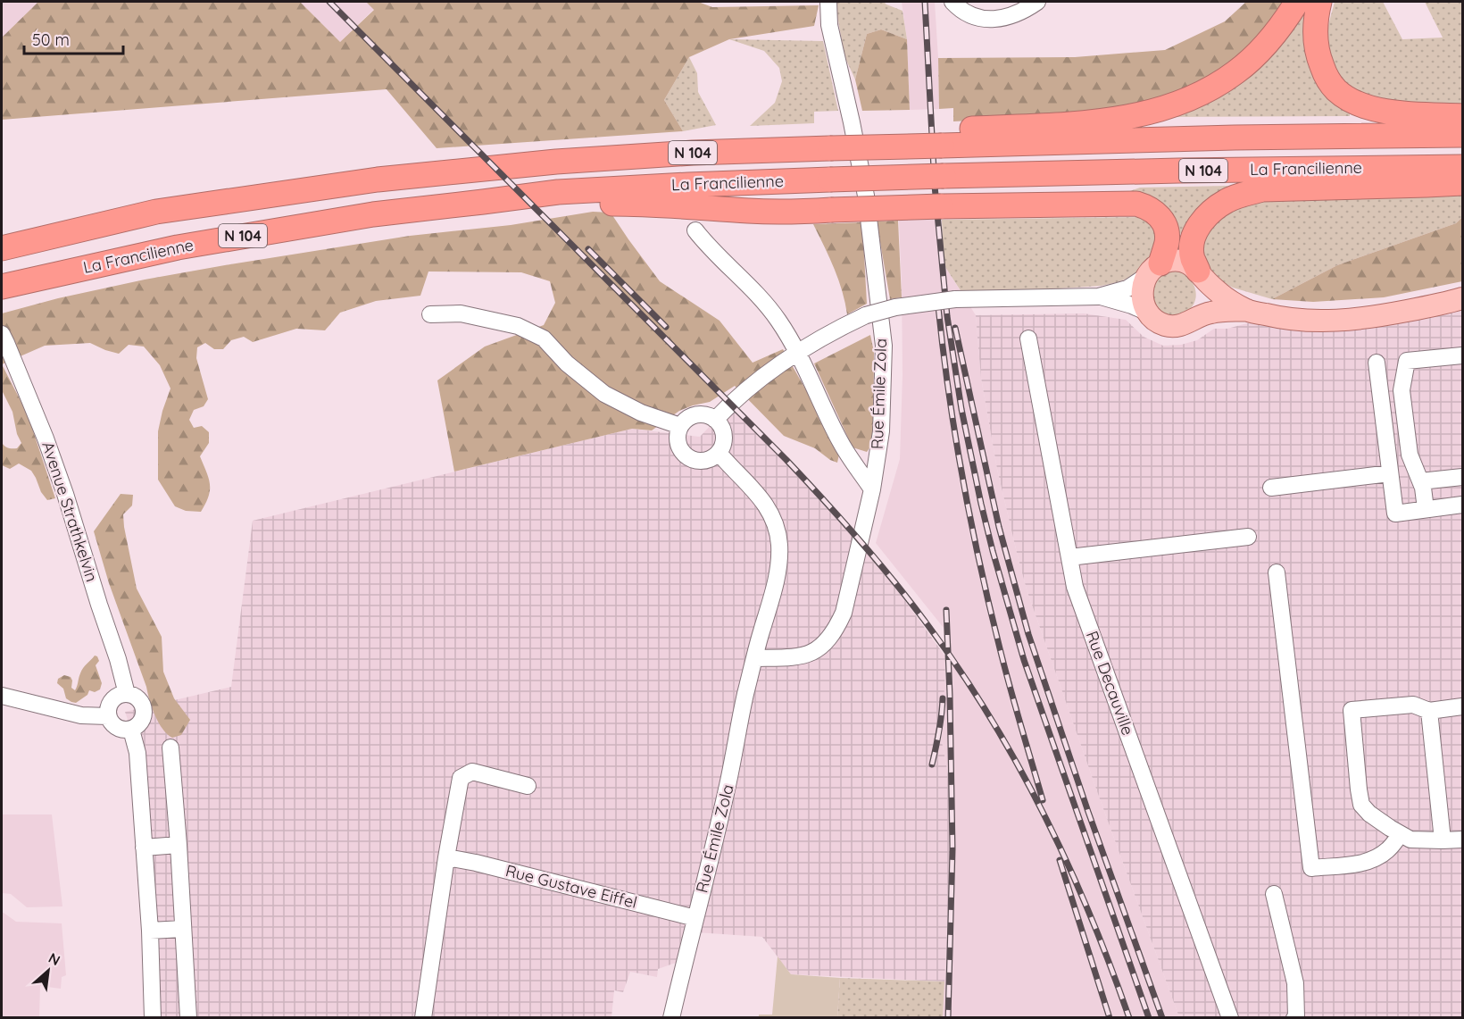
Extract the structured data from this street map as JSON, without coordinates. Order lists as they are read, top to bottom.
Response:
{
  "streets": {
    "highway": ["N 104", "La Francilienne"],
    "street": [
      "Rue Émile Zola",
      "Avenue Strathkelvin",
      "Rue Decauville",
      "Rue Gustave Eiffel"
    ]
  },
  "crossings": [
    ["Rue Émile Zola", "Rue Gustave Eiffel"]
  ],
  "scale_bar": "50 m",
  "north": "top right"
}
